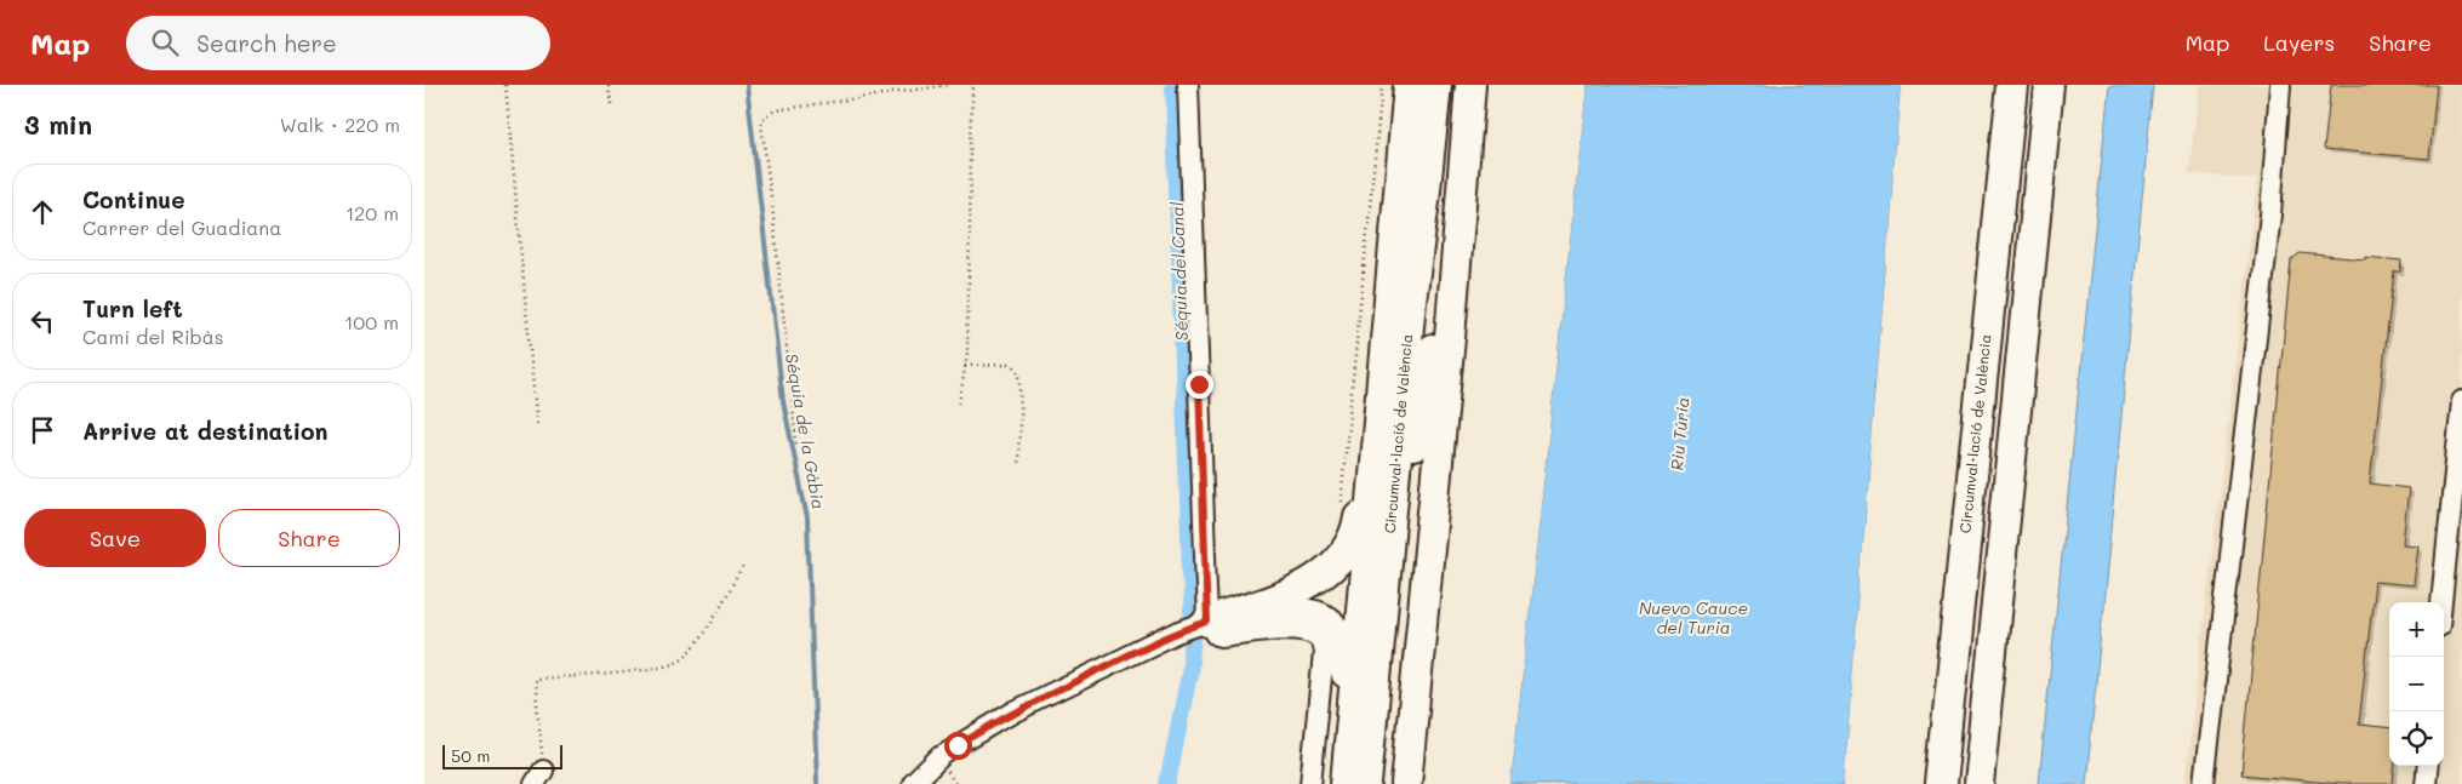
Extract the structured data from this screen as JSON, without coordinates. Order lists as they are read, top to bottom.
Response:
{
  "streets": {
    "highway": ["Circumval·lació de València"]
  },
  "water": [
    "Séquia del Canal",
    "Séquia de la Gàbia",
    "Riu Túria",
    "Nuevo Cauce del Turia"
  ],
  "scale_bar": "50 m",
  "page": {
    "header": "Map",
    "search": "Search here",
    "nav": ["Map", "Layers", "Share"],
    "heading": ["3 min", "Walk · 220 m"],
    "list": [
      ["Continue", "Carrer del Guadiana", "120 m"],
      ["Turn left", "Camí del Ribàs", "100 m"],
      "Arrive at destination"
    ],
    "buttons": ["Save", "Share"],
    "map_buttons": ["+", "−"],
    "scale": "50 m"
  }
}
